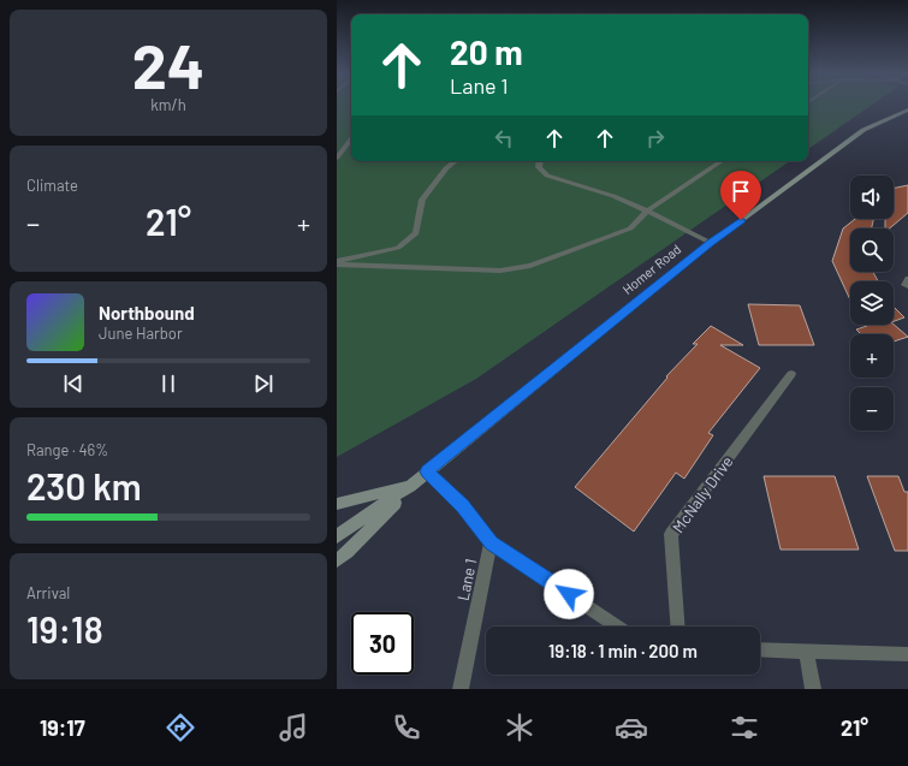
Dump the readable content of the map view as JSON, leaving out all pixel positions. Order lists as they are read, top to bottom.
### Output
{
  "streets": {
    "street": ["Homer Road", "McNally Drive", "Lane 1"]
  },
  "page": {
    "tile": [
      ["24", "km/h"],
      "Climate",
      ["Range · 46%", "230 km"],
      ["Arrival", "19:18"]
    ],
    "turn": ["20 m", "Lane 1"],
    "map_buttons": ["+", "−"],
    "heat": ["−", "21°", "+"],
    "song": ["Northbound", "June Harbor"],
    "limit": "30",
    "trip": "19:18 · 1 min · 200 m",
    "tabs": ["19:17", "21°"]
  }
}
